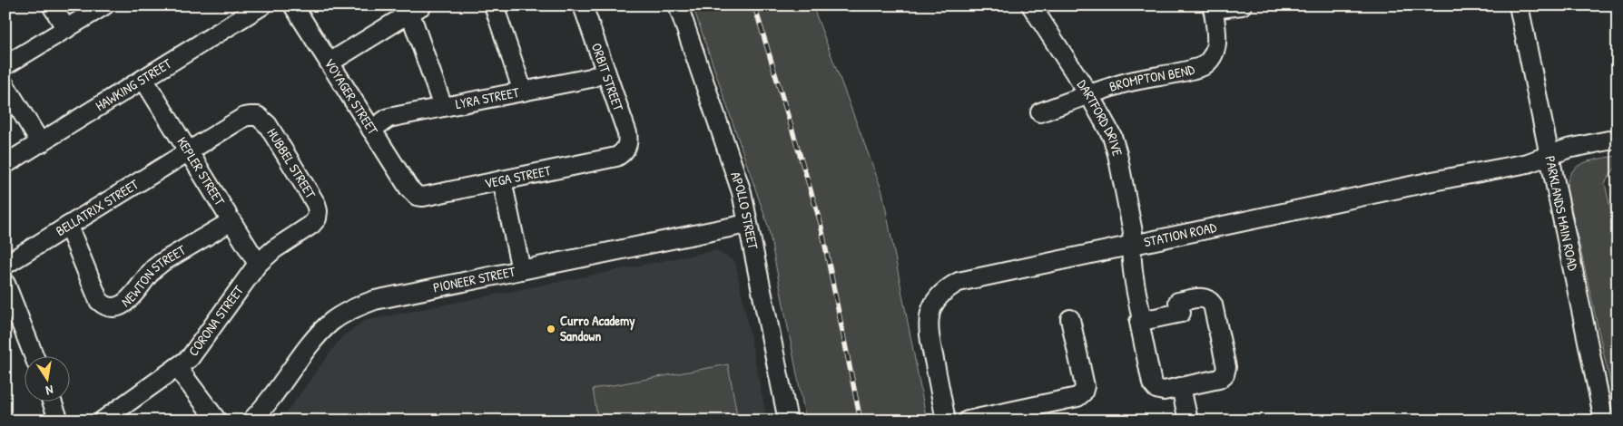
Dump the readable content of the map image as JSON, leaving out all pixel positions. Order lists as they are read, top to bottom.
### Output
{
  "streets": {
    "street": [
      "ORBIT STREET",
      "BROMPTON BEND",
      "HAWKING STREET",
      "VOYAGER STREET",
      "LYRA STREET",
      "DARTFORD DRIVE",
      "HUBBEL STREET",
      "KEPLER STREET",
      "VEGA STREET",
      "BELLATRIX STREET",
      "APOLLO STREET",
      "PARKLANDS MAIN ROAD",
      "STATION ROAD",
      "NEWTON STREET",
      "PIONEER STREET",
      "CORONA STREET"
    ]
  },
  "crossings": [
    ["ORBIT STREET", "LYRA STREET"],
    ["ORBIT STREET", "VEGA STREET"],
    ["BROMPTON BEND", "DARTFORD DRIVE"],
    ["HAWKING STREET", "KEPLER STREET"],
    ["VOYAGER STREET", "LYRA STREET"],
    ["VOYAGER STREET", "VEGA STREET"],
    ["DARTFORD DRIVE", "STATION ROAD"],
    ["HUBBEL STREET", "KEPLER STREET"],
    ["HUBBEL STREET", "BELLATRIX STREET"],
    ["HUBBEL STREET", "CORONA STREET"],
    ["KEPLER STREET", "BELLATRIX STREET"],
    ["KEPLER STREET", "NEWTON STREET"],
    ["KEPLER STREET", "CORONA STREET"],
    ["BELLATRIX STREET", "NEWTON STREET"],
    ["APOLLO STREET", "PIONEER STREET"],
    ["PARKLANDS MAIN ROAD", "STATION ROAD"]
  ],
  "places": ["Curro Academy Sandown"],
  "north": "bottom"
}
